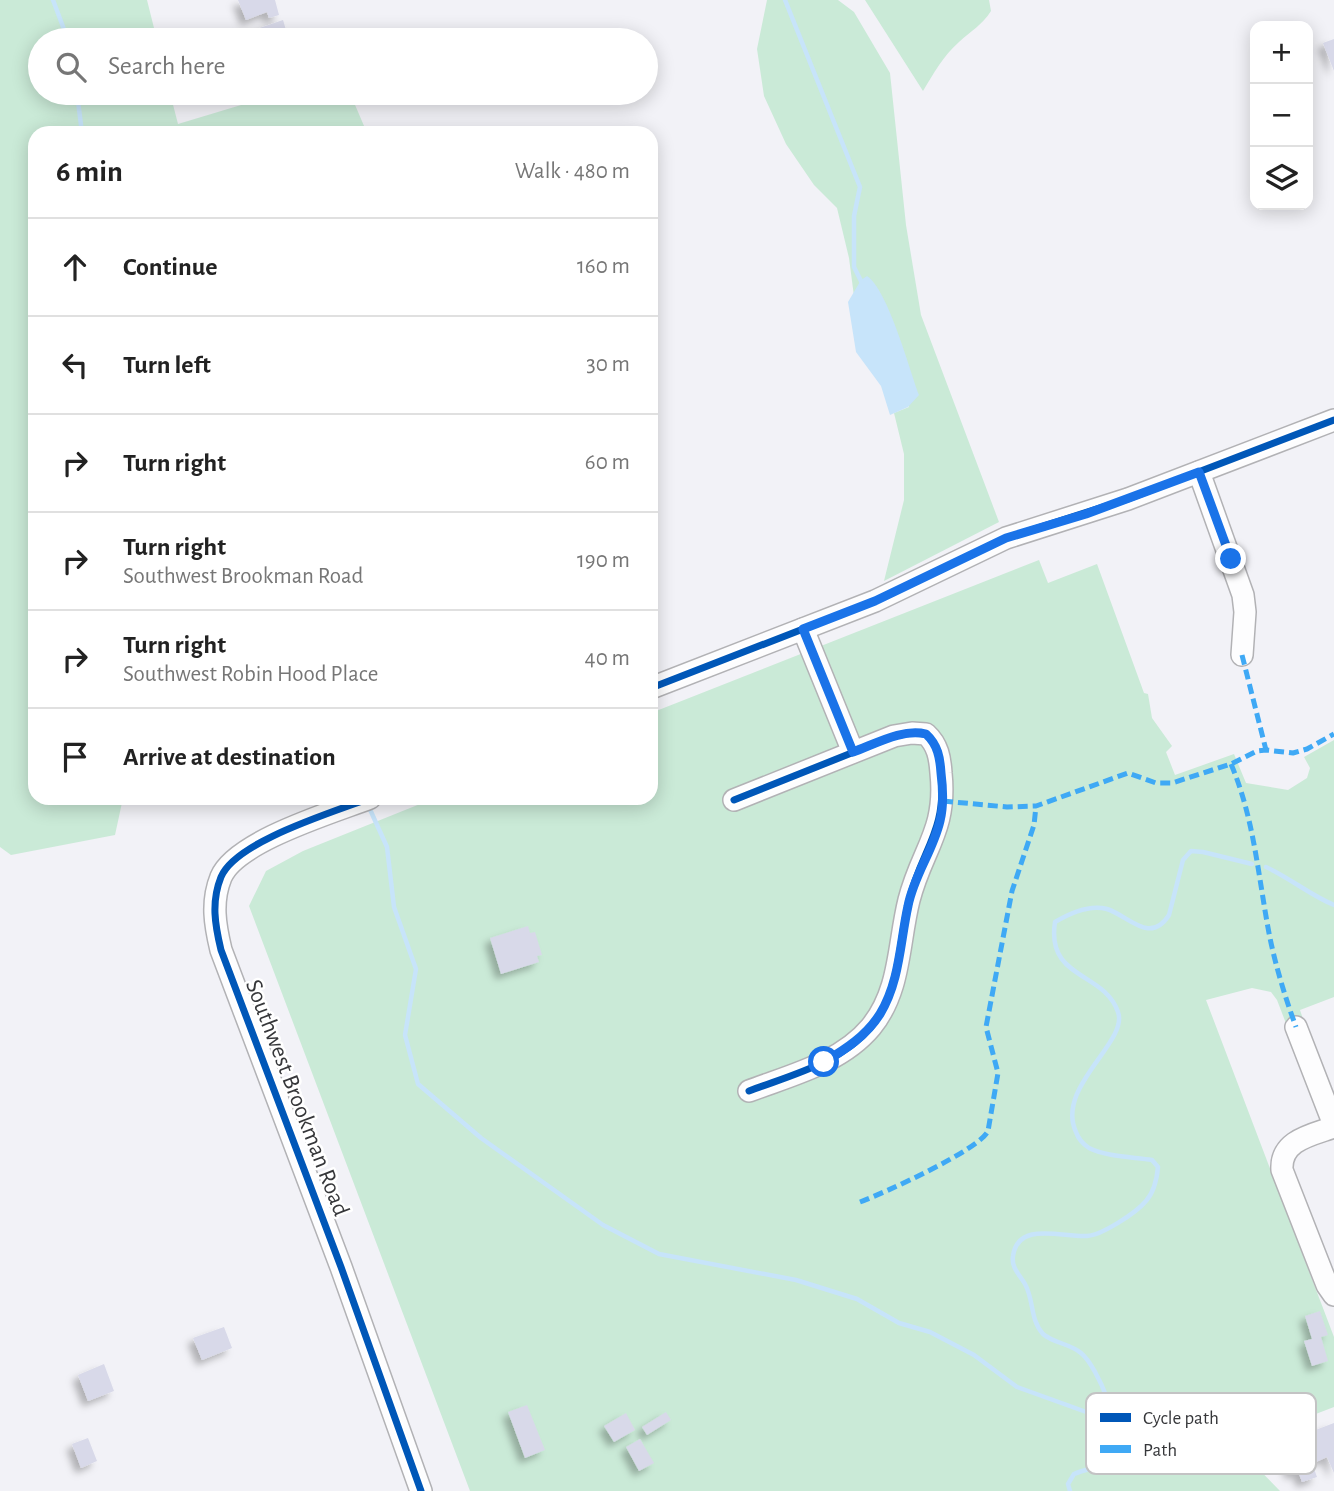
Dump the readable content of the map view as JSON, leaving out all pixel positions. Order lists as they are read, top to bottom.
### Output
{
  "streets": {
    "street": ["Southwest Brookman Road"]
  },
  "legend": ["Cycle path", "Path"],
  "page": {
    "map_buttons": ["+", "−"],
    "search": "Search here",
    "heading": ["6 min", "Walk · 480 m"],
    "list": [
      ["Continue", "160 m"],
      ["Turn left", "30 m"],
      ["Turn right", "60 m"],
      ["Turn right", "Southwest Brookman Road", "190 m"],
      ["Turn right", "Southwest Robin Hood Place", "40 m"],
      "Arrive at destination"
    ]
  }
}
